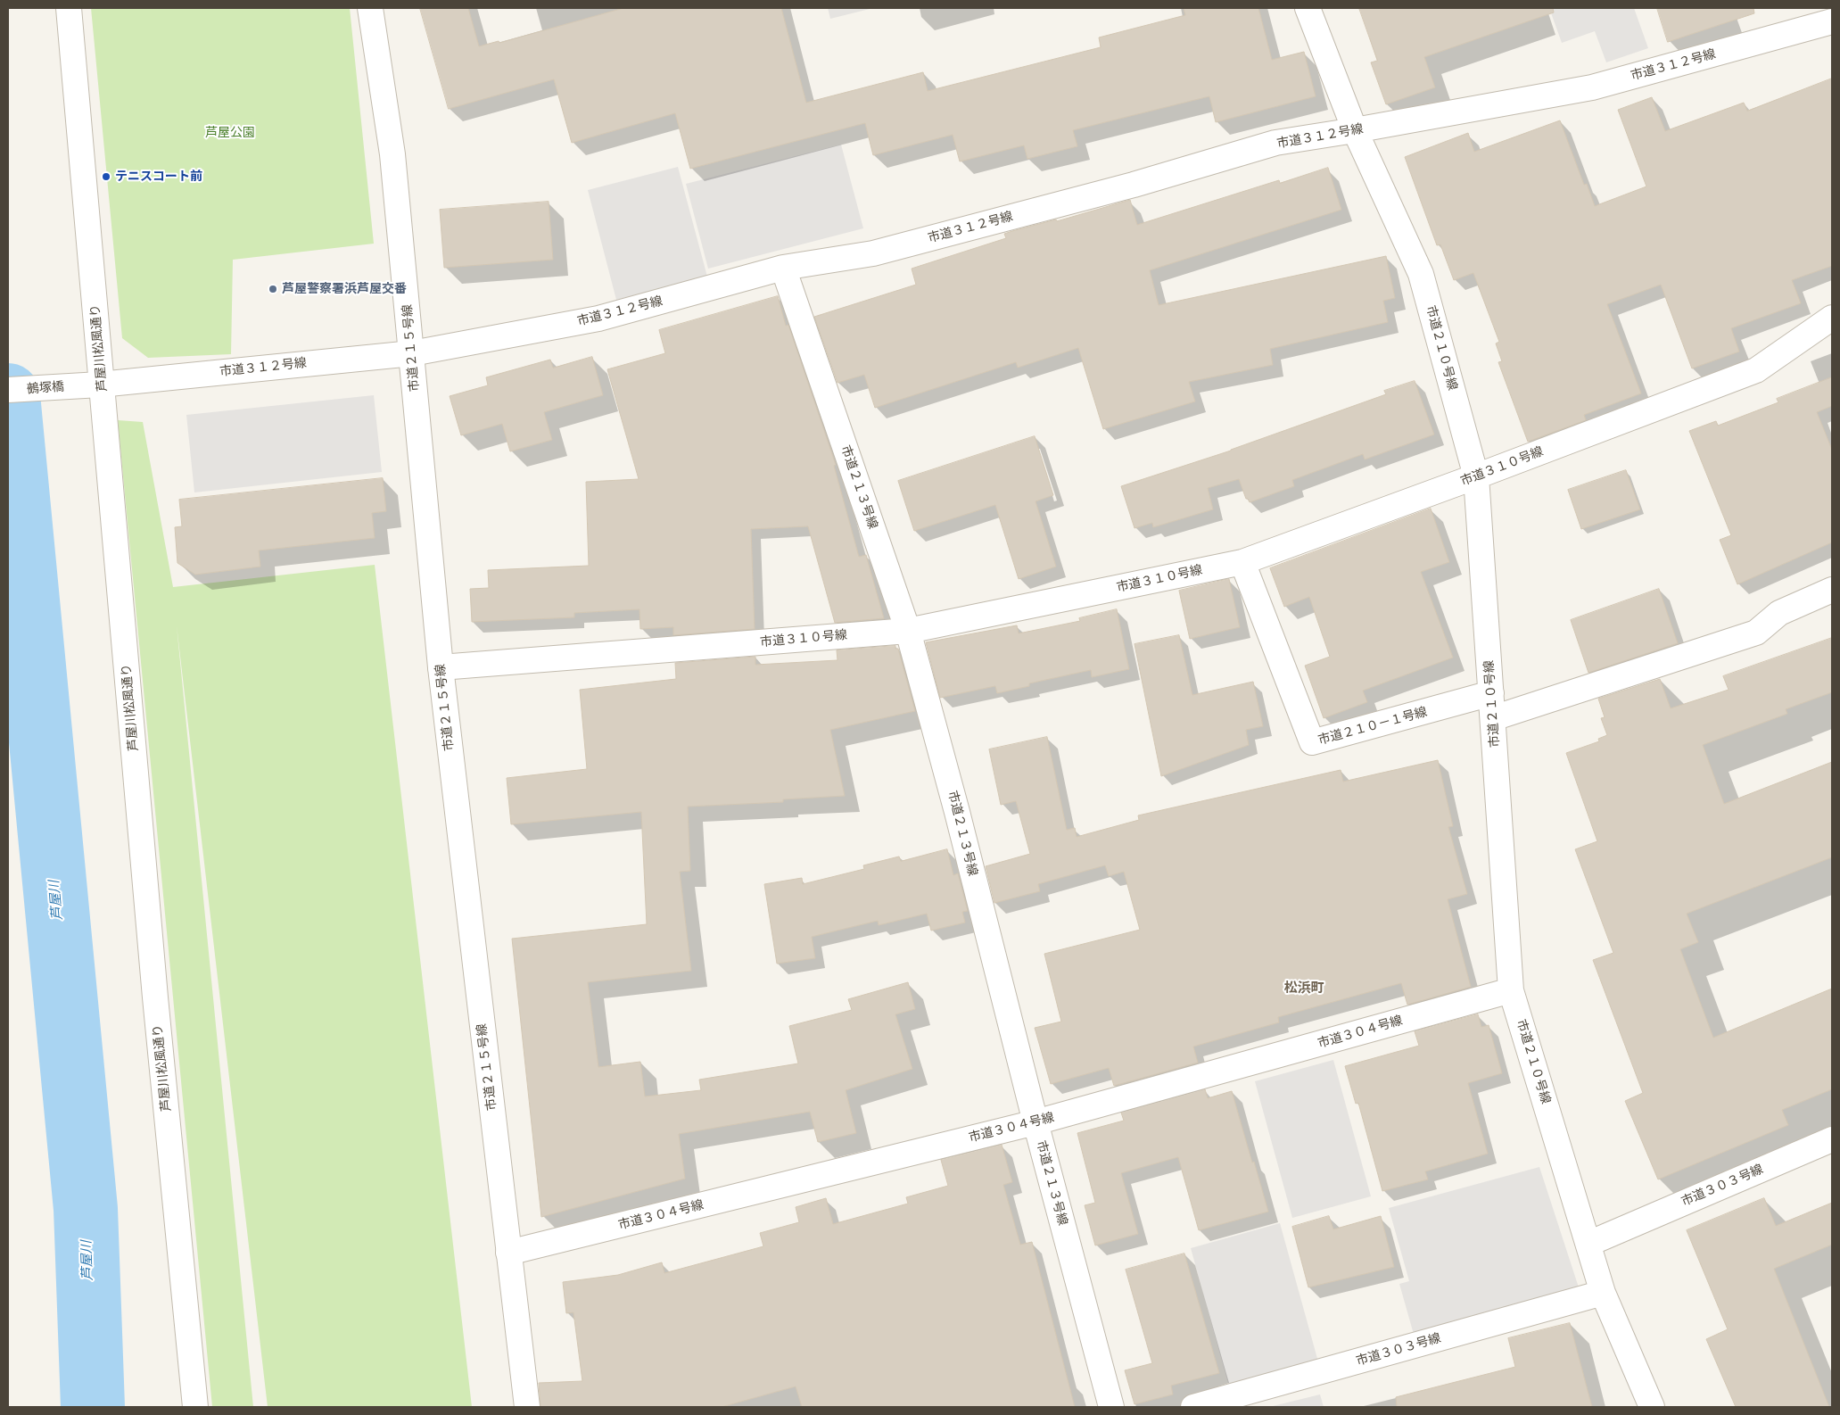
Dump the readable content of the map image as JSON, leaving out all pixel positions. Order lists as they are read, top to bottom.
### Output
{
  "streets": {
    "street": [
      "市道３１２号線",
      "芦屋川松風通り",
      "市道２１５号線",
      "市道２１０号線",
      "鵺塚橋",
      "市道３１０号線",
      "市道２１３号線",
      "市道２１０－１号線",
      "市道３０４号線",
      "市道３０３号線"
    ]
  },
  "crossings": [
    ["市道３１２号線", "芦屋川松風通り"],
    ["市道３１２号線", "市道２１５号線"],
    ["市道３１２号線", "市道２１０号線"],
    ["市道３１２号線", "鵺塚橋"],
    ["市道３１２号線", "市道２１３号線"],
    ["芦屋川松風通り", "鵺塚橋"],
    ["市道２１５号線", "市道３１０号線"],
    ["市道２１５号線", "市道３０４号線"],
    ["市道２１０号線", "市道３１０号線"],
    ["市道２１０号線", "市道２１０－１号線"],
    ["市道２１０号線", "市道３０４号線"],
    ["市道２１０号線", "市道３０３号線"],
    ["市道３１０号線", "市道２１３号線"],
    ["市道３１０号線", "市道２１０－１号線"],
    ["市道２１３号線", "市道３０４号線"]
  ],
  "districts": ["松浜町"],
  "water": ["芦屋川"],
  "parks": ["芦屋公園"],
  "places": ["テニスコート前", "芦屋警察署浜芦屋交番"]
}
